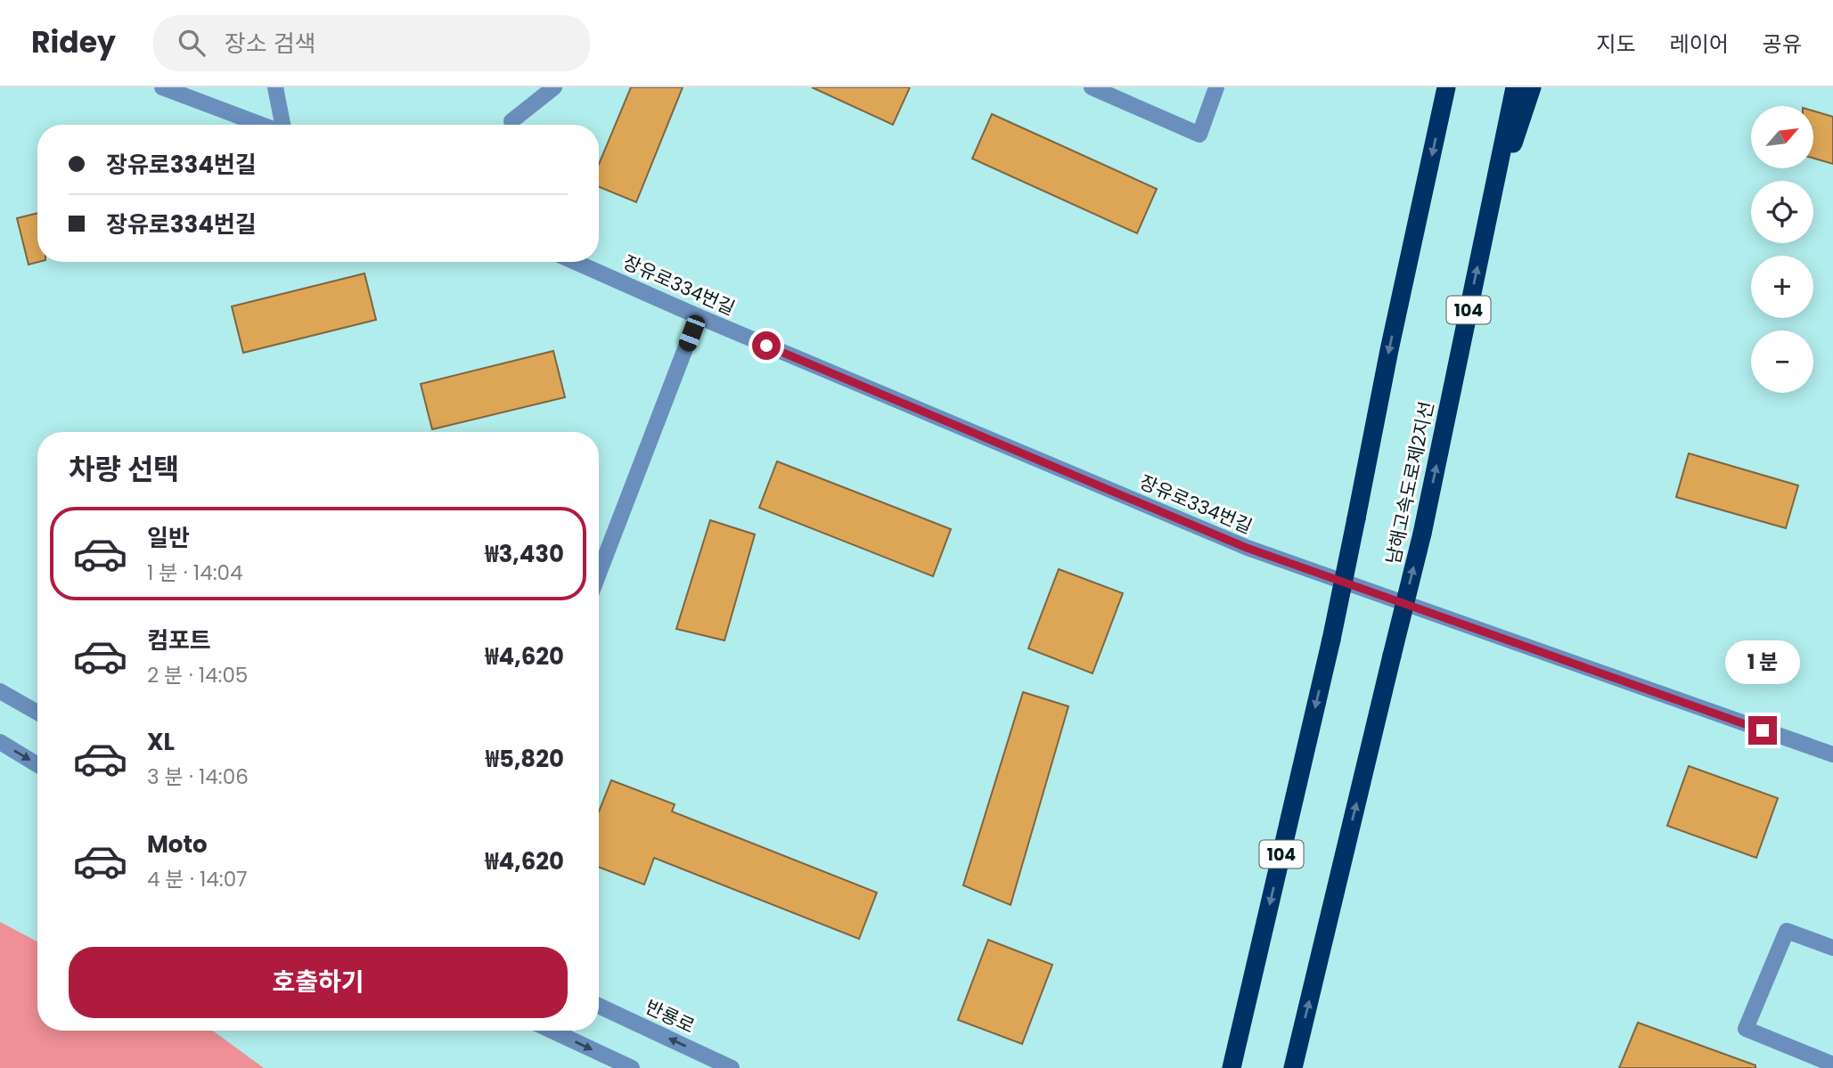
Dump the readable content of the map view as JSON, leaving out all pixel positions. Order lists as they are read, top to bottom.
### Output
{
  "streets": {
    "highway": ["104", "남해고속도로제2지선"],
    "street": ["장유로334번길", "반룡로"]
  },
  "north": "top right",
  "page": {
    "header": "Ridey",
    "search": "장소 검색",
    "nav": ["지도", "레이어", "공유"],
    "map_buttons": ["+", "−"],
    "banner": ["장유로334번길", "장유로334번길"],
    "heading": "차량 선택",
    "list": [
      {
        "name": "일반",
        "note": "1 분 · 14:04",
        "value": "₩3,430"
      },
      {
        "name": "컴포트",
        "note": "2 분 · 14:05",
        "value": "₩4,620"
      },
      {
        "name": "XL",
        "note": "3 분 · 14:06",
        "value": "₩5,820"
      },
      {
        "name": "Moto",
        "note": "4 분 · 14:07",
        "value": "₩4,620"
      }
    ],
    "bubble": "1 분",
    "buttons": "호출하기"
  }
}
